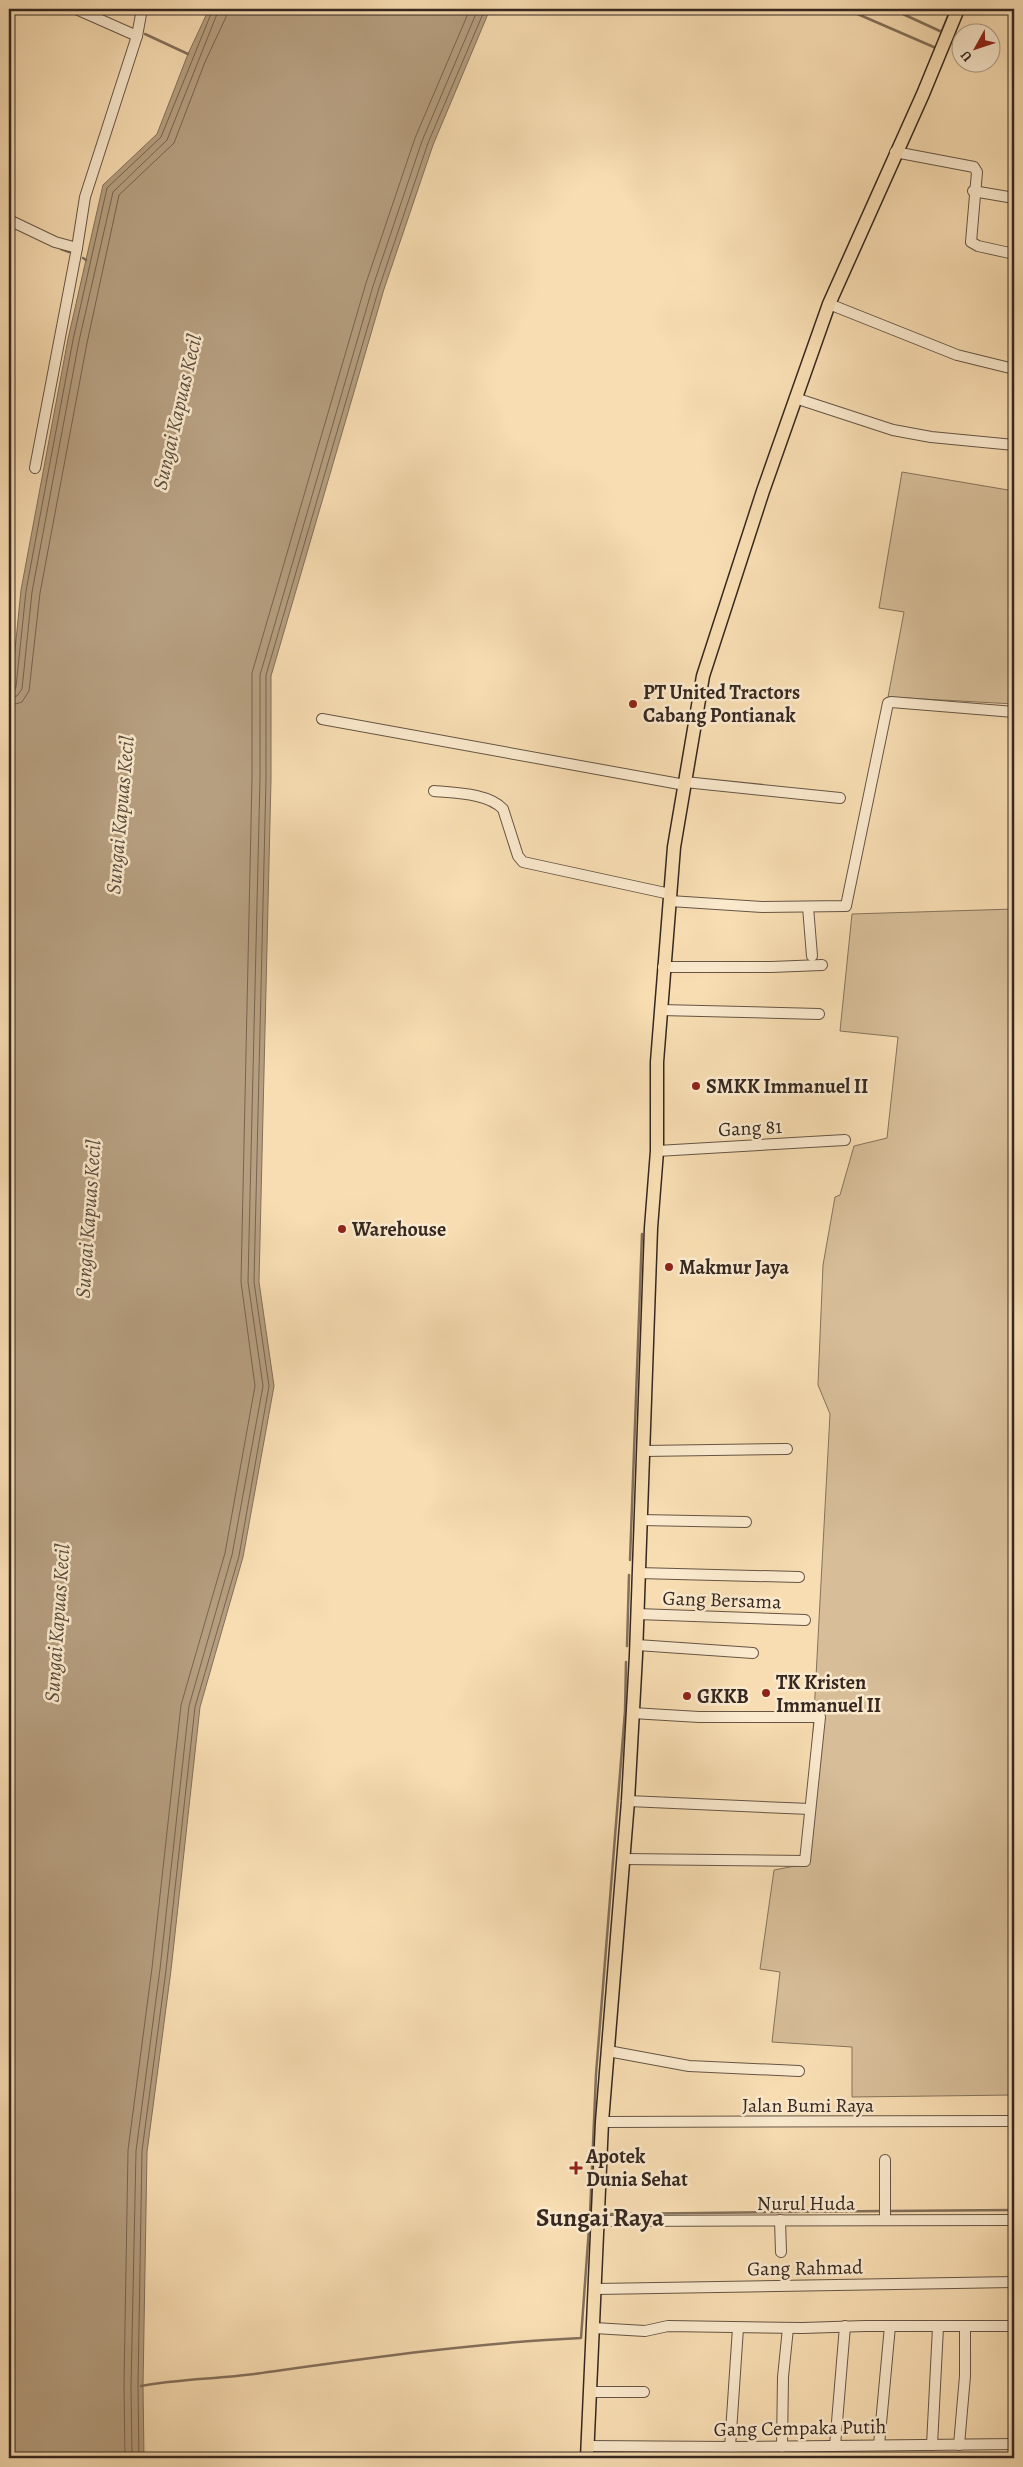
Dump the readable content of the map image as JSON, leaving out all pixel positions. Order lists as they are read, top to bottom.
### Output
{
  "streets": {
    "street": [
      "Gang 81",
      "Gang Bersama",
      "Jalan Bumi Raya",
      "Nurul Huda",
      "Gang Rahmad",
      "Gang Cempaka Putih"
    ]
  },
  "districts": ["Sungai Raya"],
  "water": ["Sungai Kapuas Kecil"],
  "places": {
    "other": [
      "PT United Tractors Cabang Pontianak",
      "SMKK Immanuel II",
      "Warehouse",
      "Makmur Jaya",
      "TK Kristen Immanuel II",
      "GKKB"
    ],
    "health": ["Apotek Dunia Sehat"]
  },
  "north": "bottom left"
}
